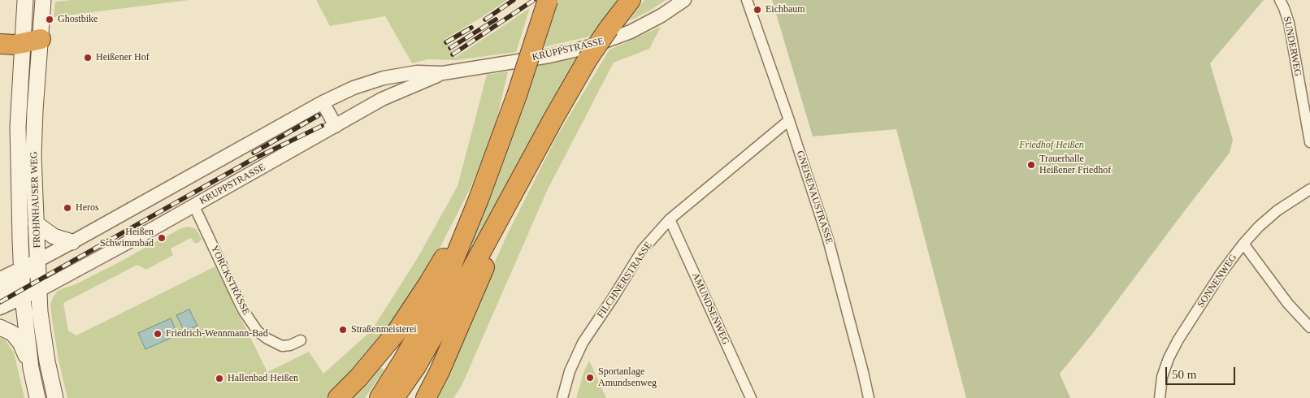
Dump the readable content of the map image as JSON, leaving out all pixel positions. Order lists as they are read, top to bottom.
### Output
{
  "streets": {
    "main road": ["FROHNHAUSER WEG"],
    "street": [
      "SUNDERWEG",
      "KRUPPSTRASSE",
      "GNEISENAUSTRASSE",
      "YORCKSTRASSE",
      "FILCHNERSTRASSE",
      "SONNENWEG",
      "AMUNDSENWEG"
    ]
  },
  "crossings": [
    ["KRUPPSTRASSE", "FROHNHAUSER WEG"],
    ["KRUPPSTRASSE", "YORCKSTRASSE"],
    ["GNEISENAUSTRASSE", "FILCHNERSTRASSE"],
    ["FILCHNERSTRASSE", "AMUNDSENWEG"]
  ],
  "parks": ["Friedhof Heißen"],
  "places": [
    "Eichbaum",
    "Ghostbike",
    "Heißener Hof",
    "Trauerhalle Heißener Friedhof",
    "Heros",
    "Heißen Schwimmbad",
    "Straßenmeisterei",
    "Friedrich-Wennmann-Bad",
    "Sportanlage Amundsenweg",
    "Hallenbad Heißen"
  ],
  "scale_bar": "50 m"
}
